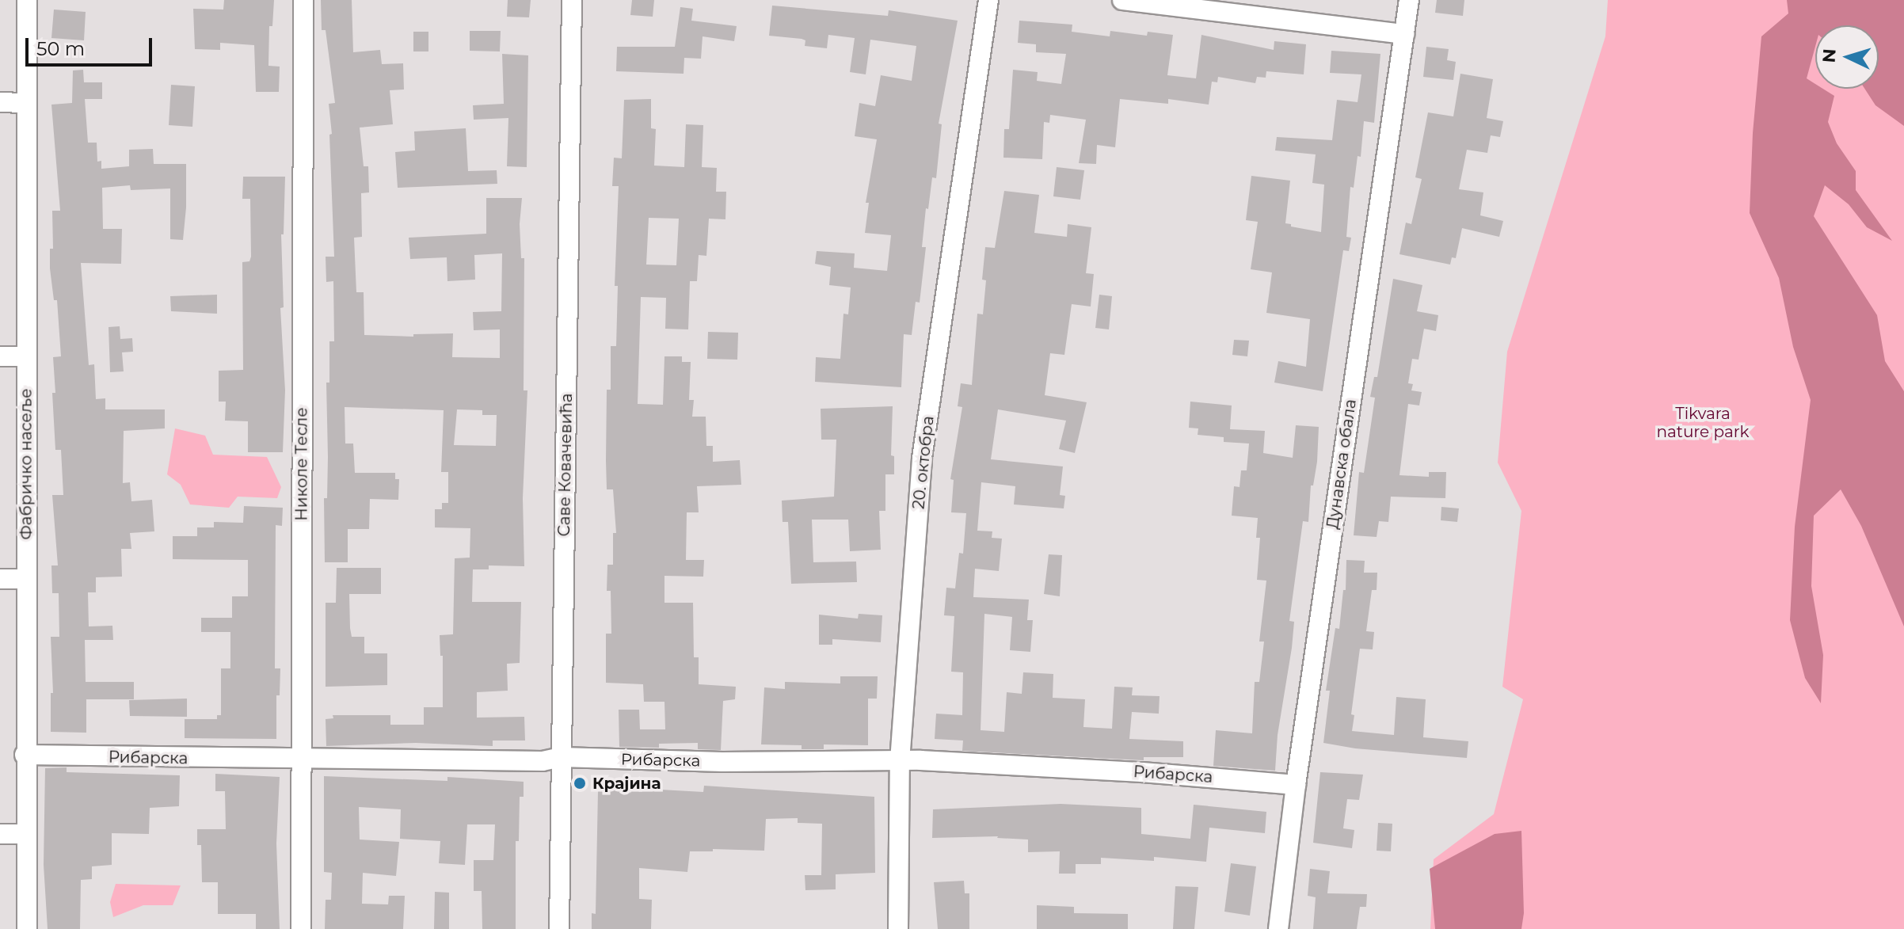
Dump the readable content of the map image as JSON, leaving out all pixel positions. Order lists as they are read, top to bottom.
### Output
{
  "streets": {
    "street": [
      "20. октобра",
      "Фабричко насеље",
      "Николе Тесле",
      "Дунавска обала",
      "Саве Ковачевића",
      "Рибарска"
    ]
  },
  "crossings": [
    ["20. октобра", "Рибарска"],
    ["Фабричко насеље", "Рибарска"],
    ["Николе Тесле", "Рибарска"],
    ["Дунавска обала", "Рибарска"],
    ["Саве Ковачевића", "Рибарска"]
  ],
  "parks": ["Tikvara nature park"],
  "places": ["Крајина"],
  "scale_bar": "50 m",
  "north": "left"
}
